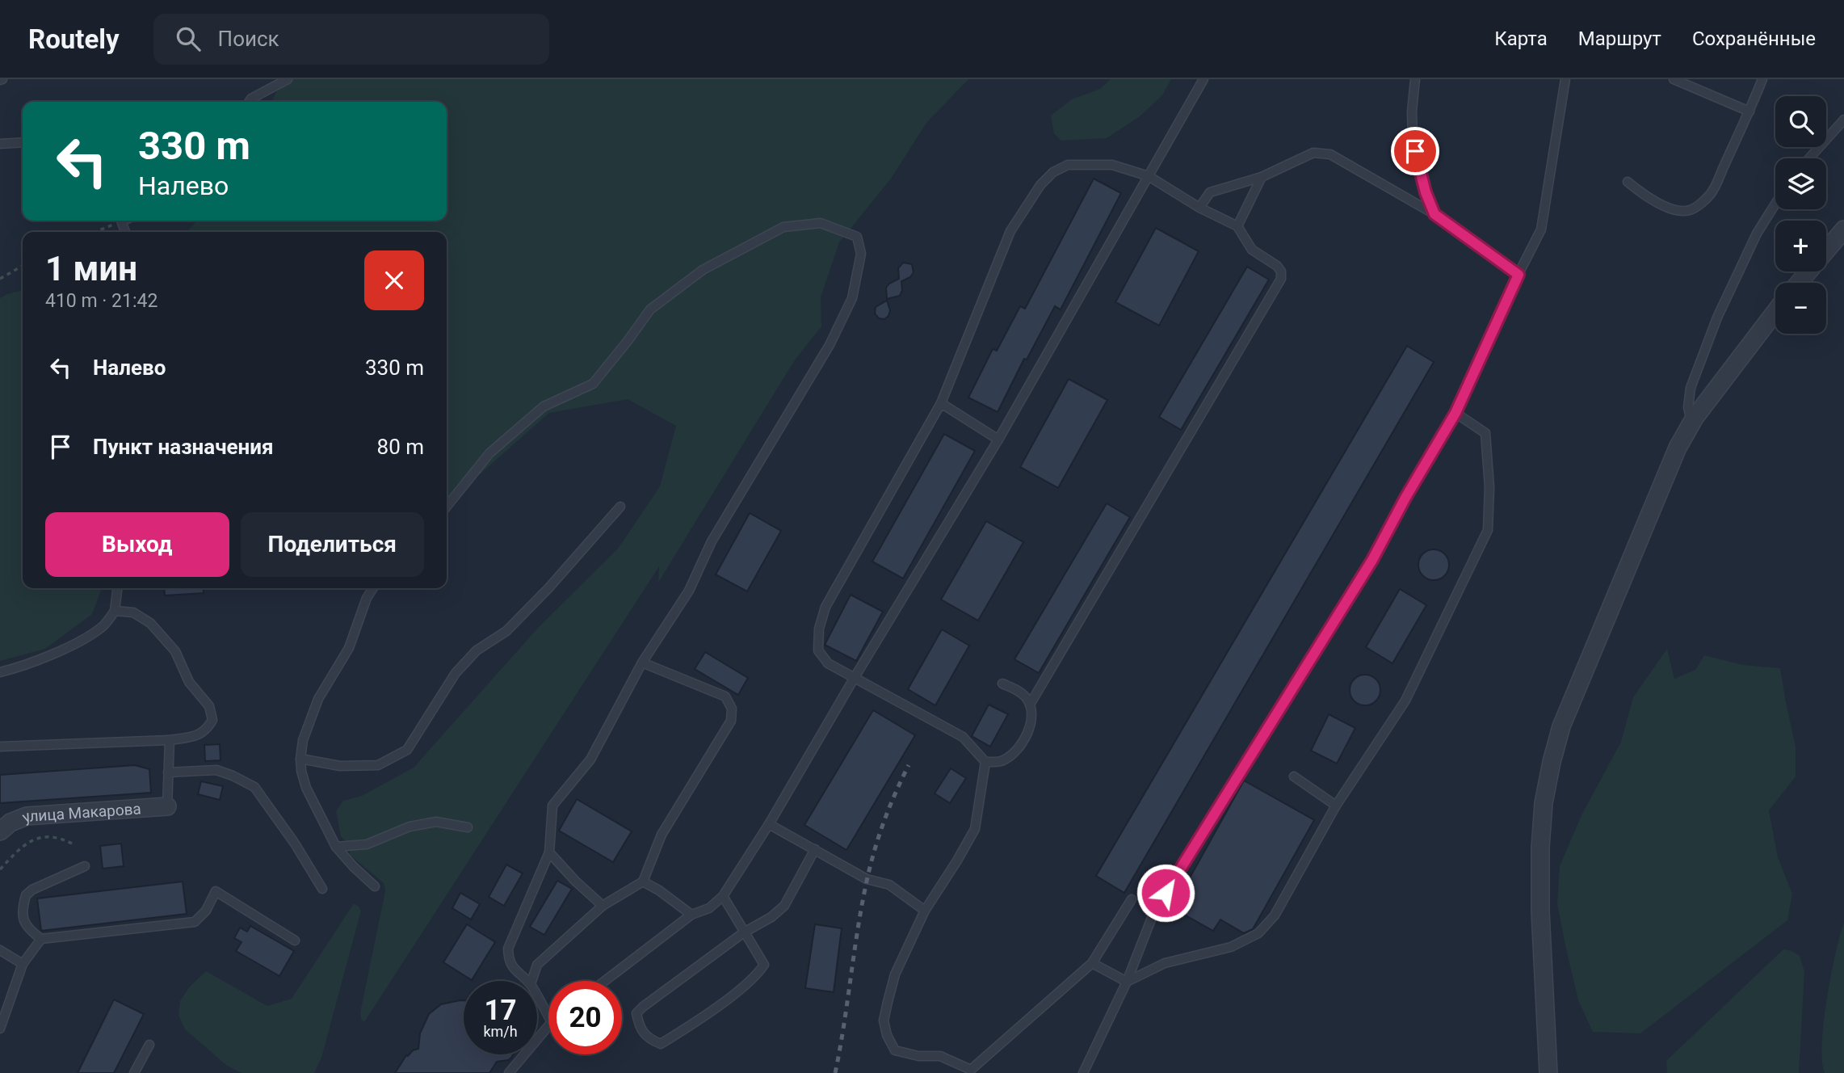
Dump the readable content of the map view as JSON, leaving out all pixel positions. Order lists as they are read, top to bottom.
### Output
{
  "streets": {
    "street": ["улица Макарова"]
  },
  "page": {
    "header": "Routely",
    "search": "Поиск",
    "nav": ["Карта", "Маршрут", "Сохранённые"],
    "map_buttons": ["+", "−"],
    "turn": ["330 m", "Налево"],
    "heading": ["1 мин", "410 m · 21:42"],
    "list": [
      {
        "name": "Налево",
        "value": "330 m"
      },
      {
        "name": "Пункт назначения",
        "value": "80 m"
      }
    ],
    "buttons": ["Выход", "Поделиться"],
    "speed": "17 km/h",
    "limit": "20"
  }
}
